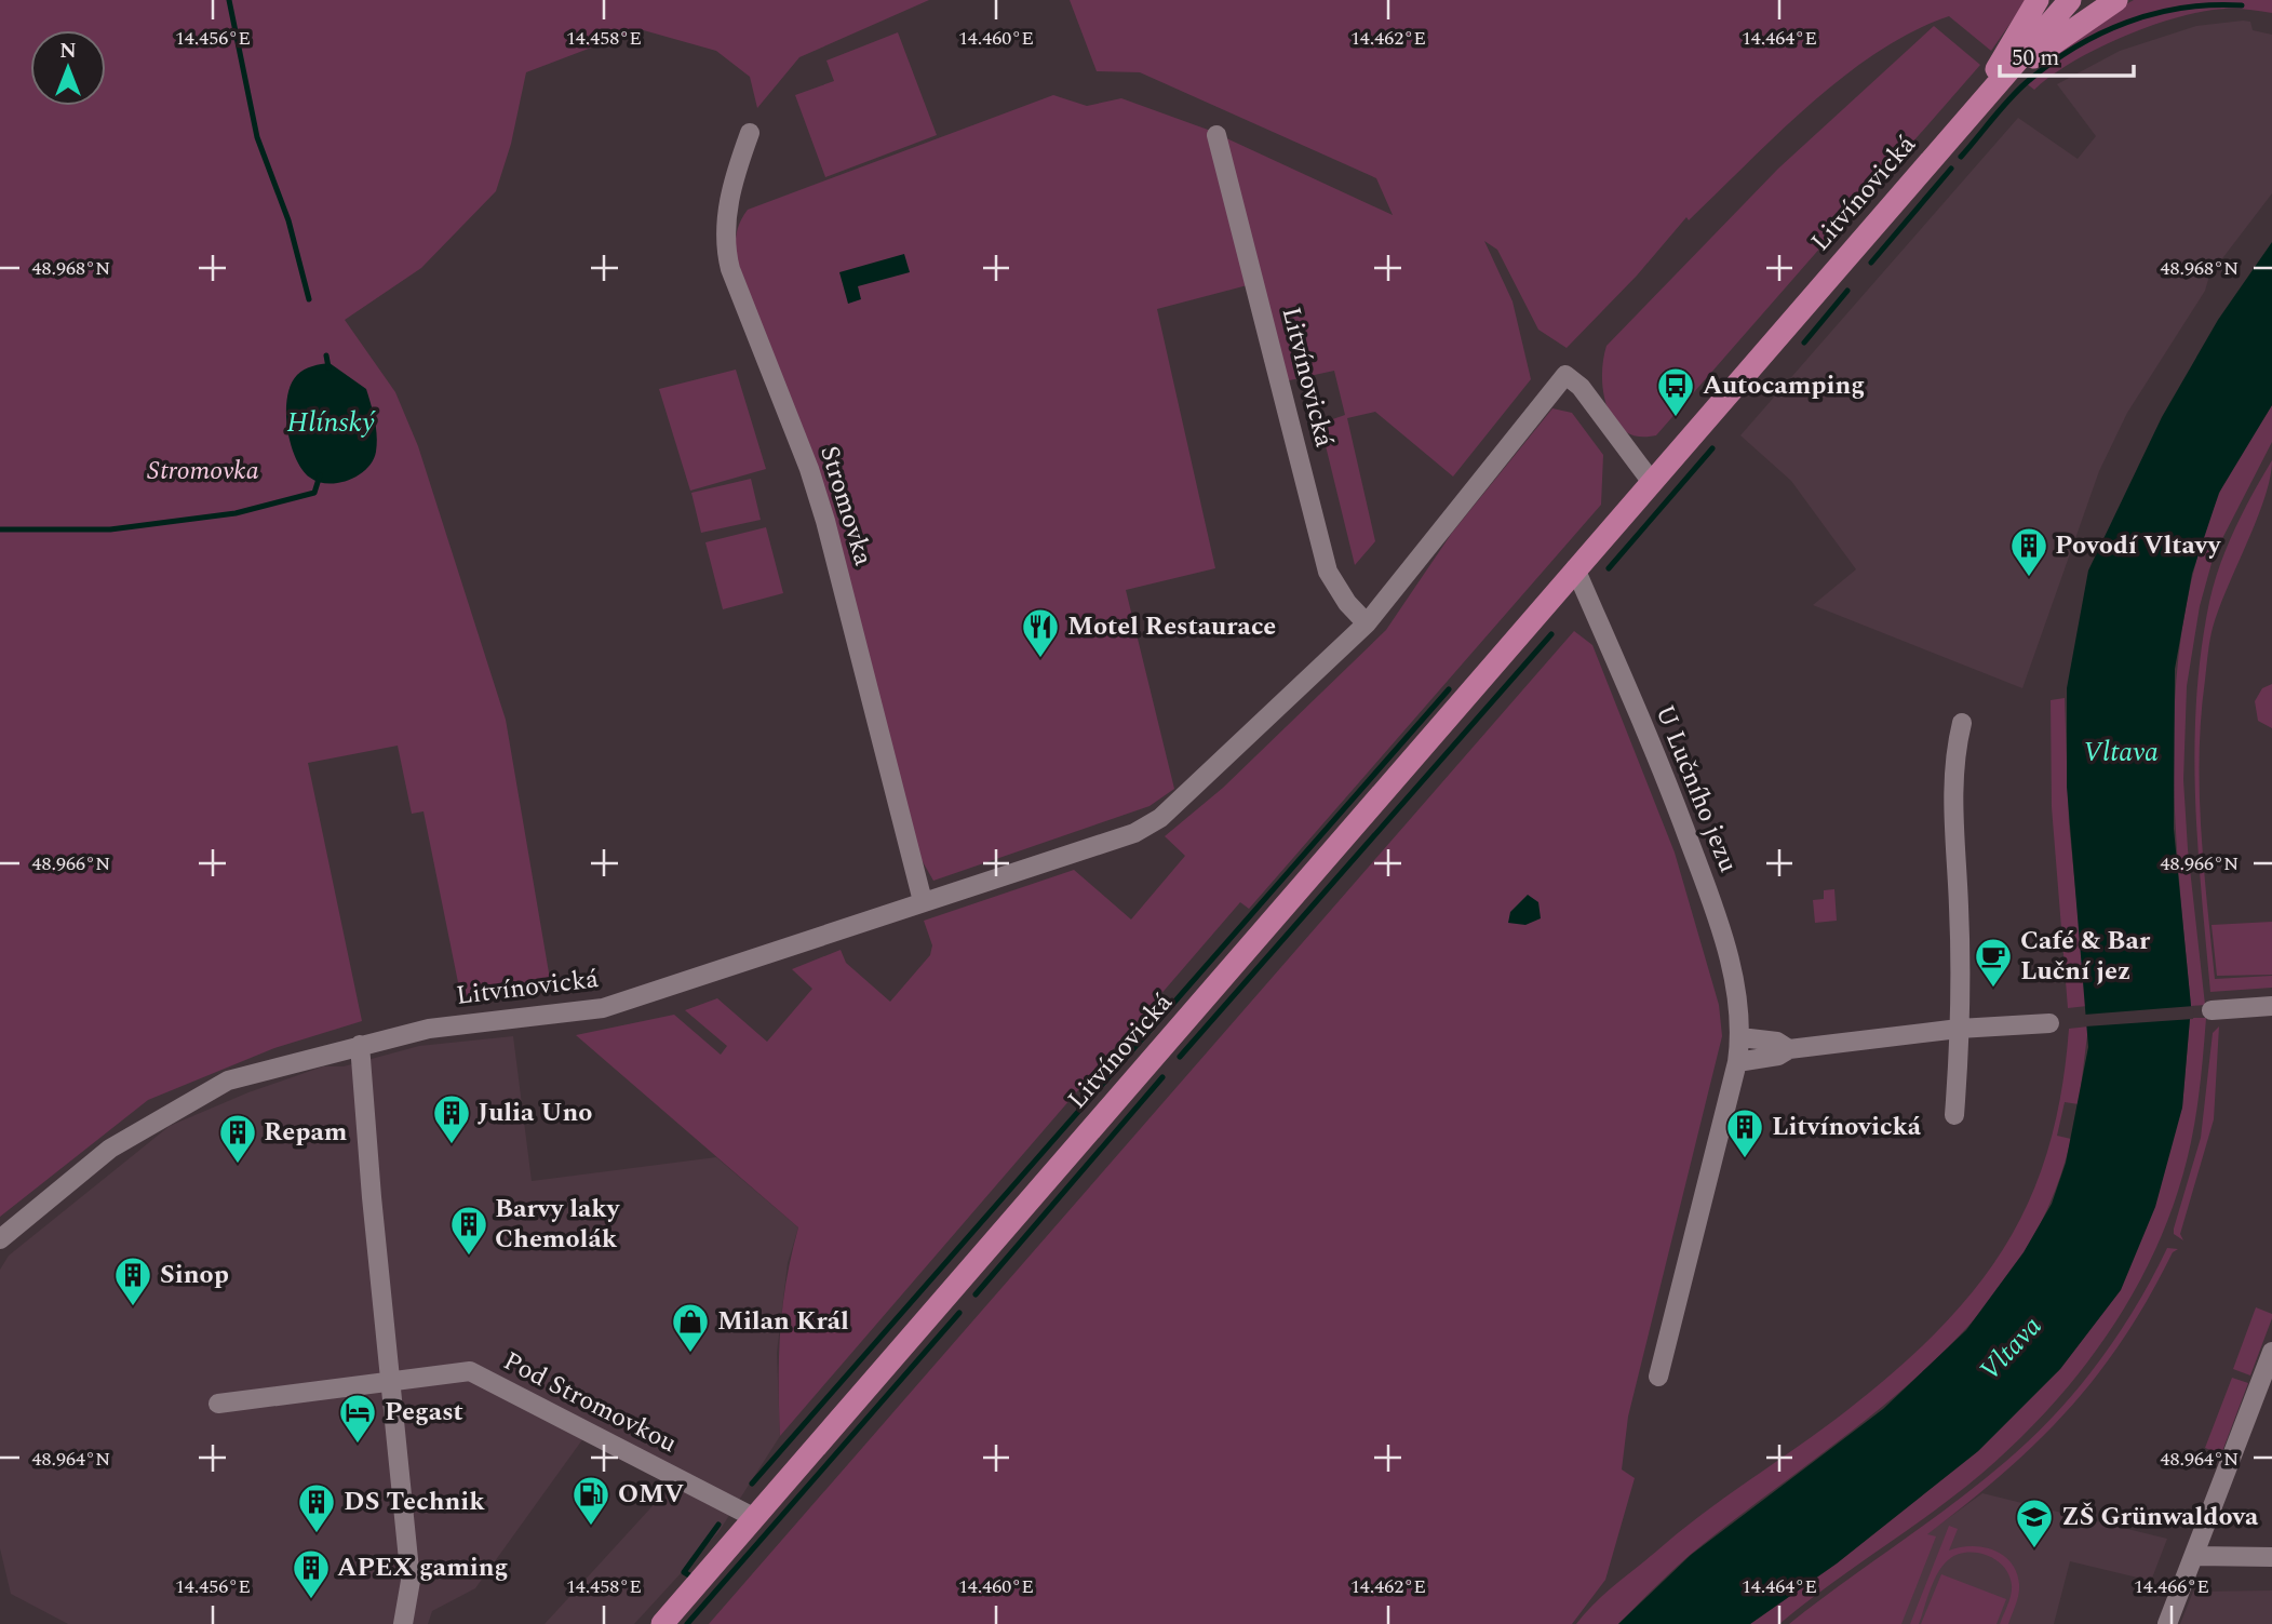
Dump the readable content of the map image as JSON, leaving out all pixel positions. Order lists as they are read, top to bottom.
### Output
{
  "streets": {
    "main road": ["Litvínovická"],
    "street": ["Stromovka", "U Lučního jezu", "Pod Stromovkou"]
  },
  "crossings": [
    ["Litvínovická", "Stromovka"],
    ["Litvínovická", "U Lučního jezu"],
    ["Litvínovická", "Pod Stromovkou"]
  ],
  "water": ["Hlínský", "Vltava"],
  "parks": ["Stromovka"],
  "places": {
    "bus stop": ["Autocamping"],
    "building": [
      "Povodí Vltavy",
      "Julia Uno",
      "Litvínovická",
      "Repam",
      "Barvy laky Chemolák",
      "Sinop",
      "DS Technik",
      "APEX gaming"
    ],
    "restaurant": ["Motel Restaurace"],
    "cafe": ["Café & Bar Luční jez"],
    "shop": ["Milan Král"],
    "hotel": ["Pegast"],
    "fuel station": ["OMV"],
    "school or university": ["ZŠ Grünwaldova"]
  },
  "scale_bar": "50 m",
  "north": "top",
  "coordinates": [
    "14.456°E",
    "14.458°E",
    "14.460°E",
    "14.462°E",
    "14.464°E",
    "48.968°N",
    "48.966°N",
    "48.964°N",
    "14.466°E"
  ]
}
